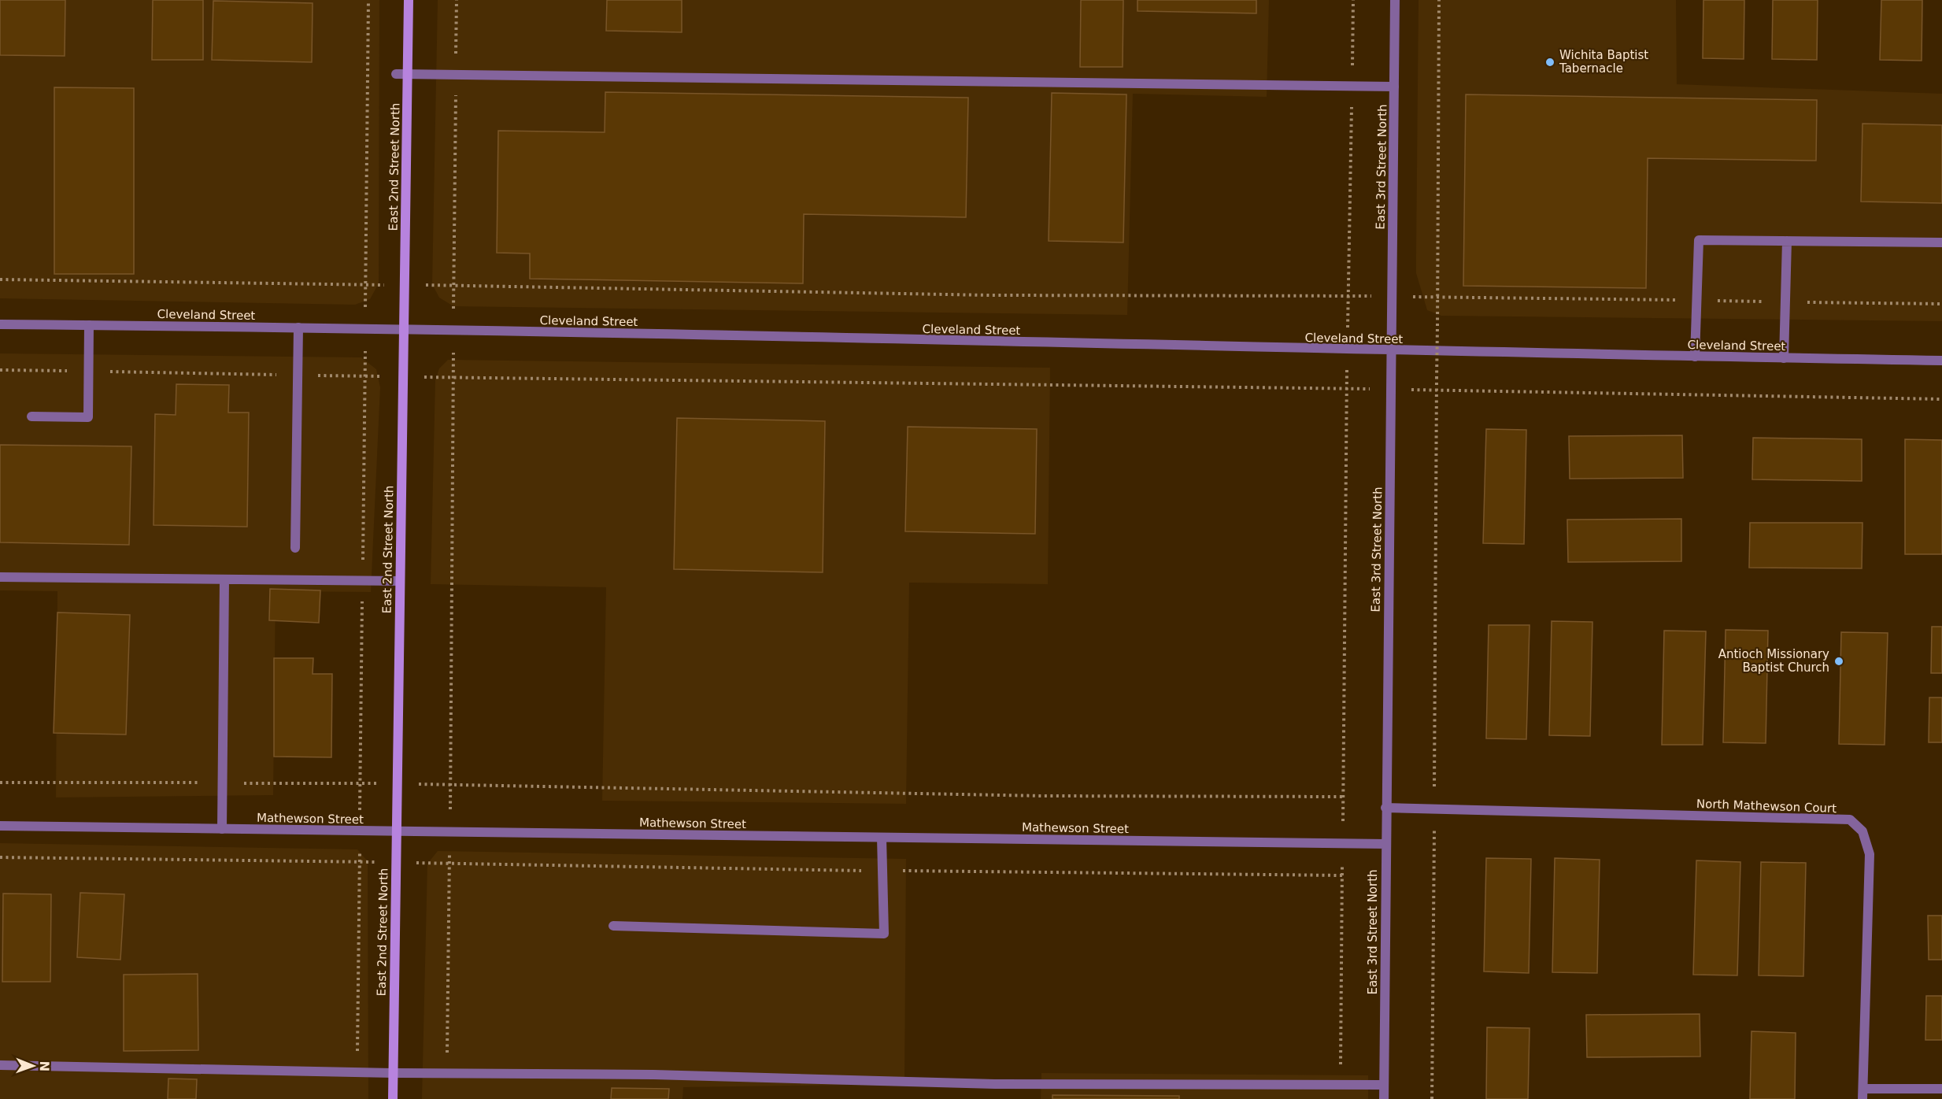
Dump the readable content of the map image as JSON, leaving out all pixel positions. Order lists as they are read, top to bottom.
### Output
{
  "streets": {
    "street": [
      "East 2nd Street North",
      "East 3rd Street North",
      "Cleveland Street",
      "North Mathewson Court",
      "Mathewson Street"
    ]
  },
  "crossings": [
    ["East 2nd Street North", "Cleveland Street"],
    ["East 2nd Street North", "Mathewson Street"],
    ["East 3rd Street North", "Cleveland Street"],
    ["East 3rd Street North", "North Mathewson Court"],
    ["East 3rd Street North", "Mathewson Street"]
  ],
  "places": ["Wichita Baptist Tabernacle", "Antioch Missionary Baptist Church"],
  "north": "right"
}
